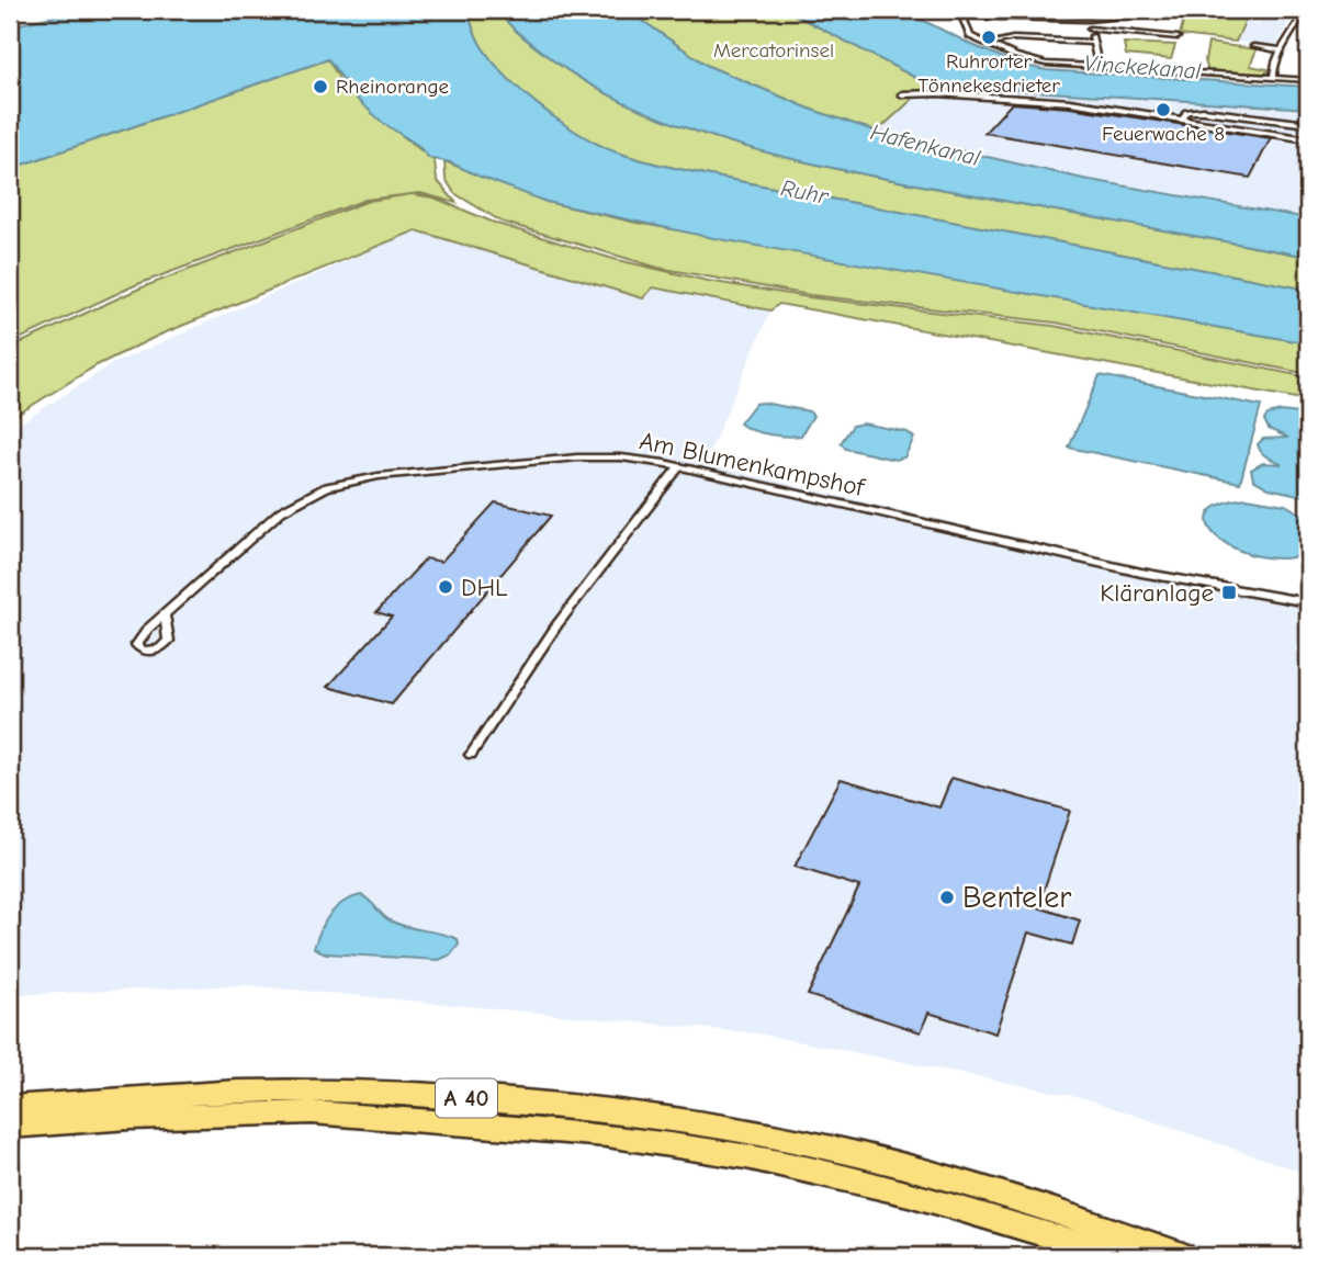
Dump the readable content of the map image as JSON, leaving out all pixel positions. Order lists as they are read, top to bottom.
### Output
{
  "streets": {
    "highway": ["A 40"],
    "street": ["Am Blumenkampshof"]
  },
  "water": ["Vinckekanal", "Hafenkanal", "Ruhr"],
  "parks": ["Mercatorinsel"],
  "places": {
    "other": [
      "Ruhrorter Tönnekesdrieter",
      "Rheinorange",
      "Feuerwache 8",
      "DHL",
      "Benteler"
    ],
    "transit": ["Kläranlage"]
  }
}
